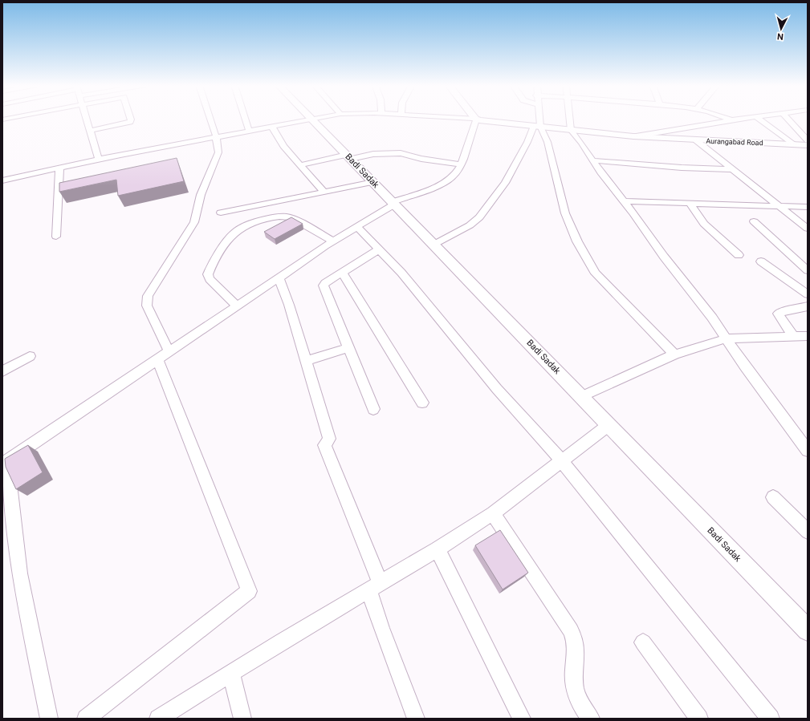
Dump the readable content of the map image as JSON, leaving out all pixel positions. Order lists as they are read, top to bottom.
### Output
{
  "streets": {
    "main road": ["Aurangabad Road", "Badi Sadak"]
  },
  "north": "bottom"
}
